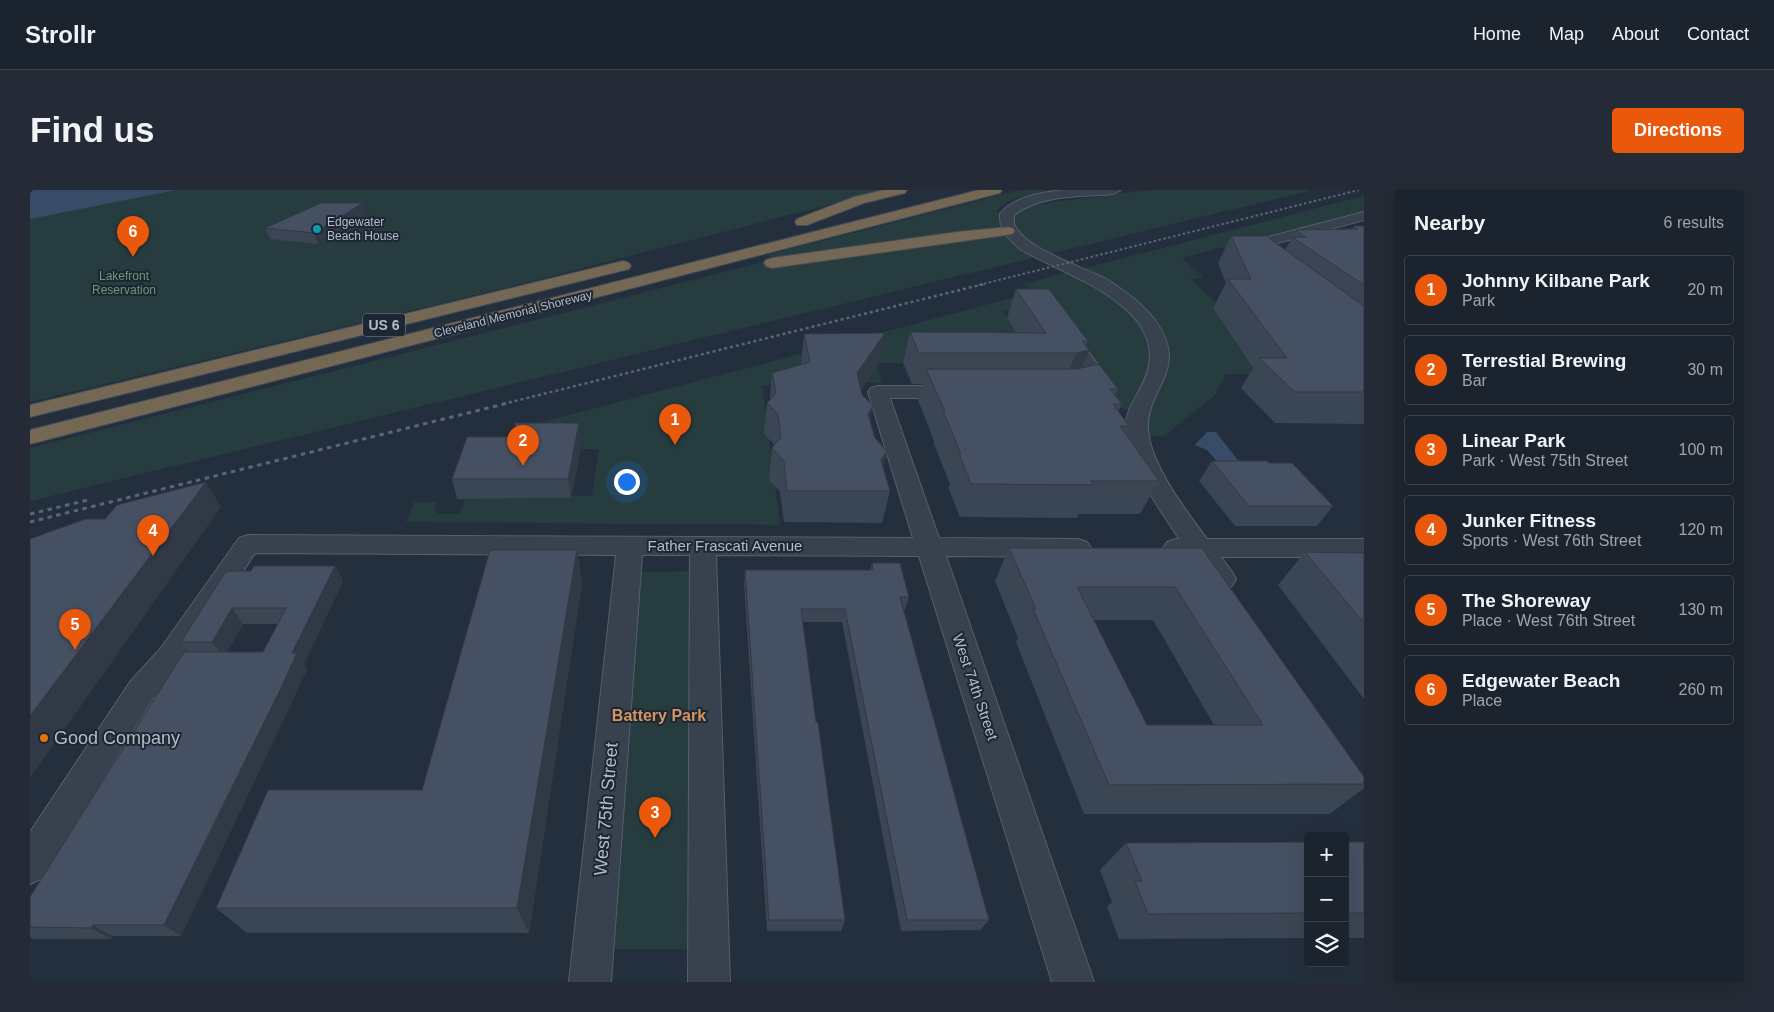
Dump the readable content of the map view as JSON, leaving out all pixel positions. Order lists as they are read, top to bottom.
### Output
{
  "streets": {
    "highway": ["Cleveland Memorial Shoreway", "US 6"],
    "street": ["Father Frascati Avenue", "West 74th Street", "West 75th Street"]
  },
  "crossings": [
    ["Father Frascati Avenue", "West 74th Street"],
    ["Father Frascati Avenue", "West 75th Street"]
  ],
  "districts": ["Battery Park"],
  "parks": ["Lakefront Reservation"],
  "places": ["Edgewater Beach House", "Good Company"],
  "page": {
    "header": "Strollr",
    "nav": [
      "Home",
      "Map",
      "About",
      "Contact"
    ],
    "buttons": "Directions",
    "title": "Find us",
    "heading": ["Nearby", "6 results"],
    "pins": [
      "6",
      "1",
      "2",
      "4",
      "5",
      "3"
    ],
    "list": [
      {
        "mark": "1",
        "name": "Johnny Kilbane Park",
        "note": "Park",
        "value": "20 m"
      },
      {
        "mark": "2",
        "name": "Terrestial Brewing",
        "note": "Bar",
        "value": "30 m"
      },
      {
        "mark": "3",
        "name": "Linear Park",
        "note": "Park · West 75th Street",
        "value": "100 m"
      },
      {
        "mark": "4",
        "name": "Junker Fitness",
        "note": "Sports · West 76th Street",
        "value": "120 m"
      },
      {
        "mark": "5",
        "name": "The Shoreway",
        "note": "Place · West 76th Street",
        "value": "130 m"
      },
      {
        "mark": "6",
        "name": "Edgewater Beach",
        "note": "Place",
        "value": "260 m"
      }
    ],
    "map_buttons": ["+", "−"]
  }
}
